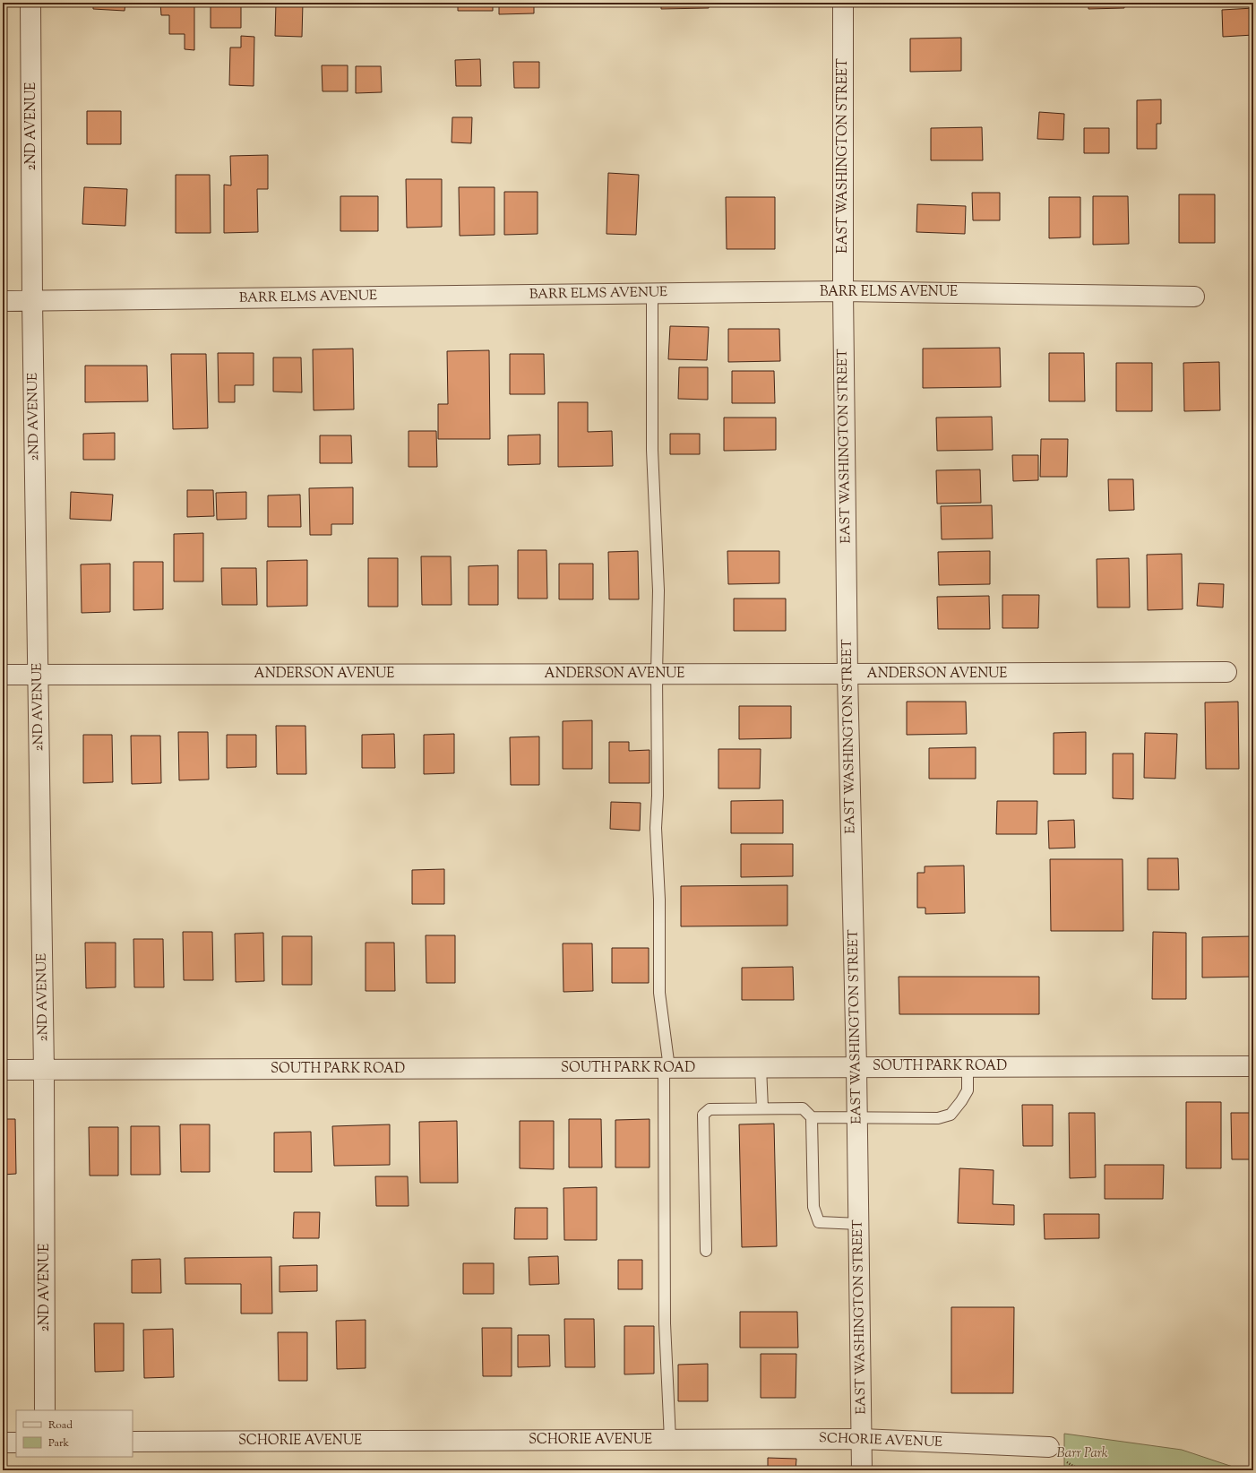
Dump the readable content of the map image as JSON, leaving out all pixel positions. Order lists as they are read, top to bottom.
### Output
{
  "streets": {
    "street": [
      "2ND AVENUE",
      "EAST WASHINGTON STREET",
      "BARR ELMS AVENUE",
      "ANDERSON AVENUE",
      "SOUTH PARK ROAD",
      "SCHORIE AVENUE"
    ]
  },
  "crossings": [
    ["2ND AVENUE", "BARR ELMS AVENUE"],
    ["2ND AVENUE", "ANDERSON AVENUE"],
    ["2ND AVENUE", "SOUTH PARK ROAD"],
    ["EAST WASHINGTON STREET", "BARR ELMS AVENUE"],
    ["EAST WASHINGTON STREET", "ANDERSON AVENUE"],
    ["EAST WASHINGTON STREET", "SOUTH PARK ROAD"],
    ["EAST WASHINGTON STREET", "SCHORIE AVENUE"]
  ],
  "parks": ["Barr Park"],
  "legend": ["Road", "Park"]
}
